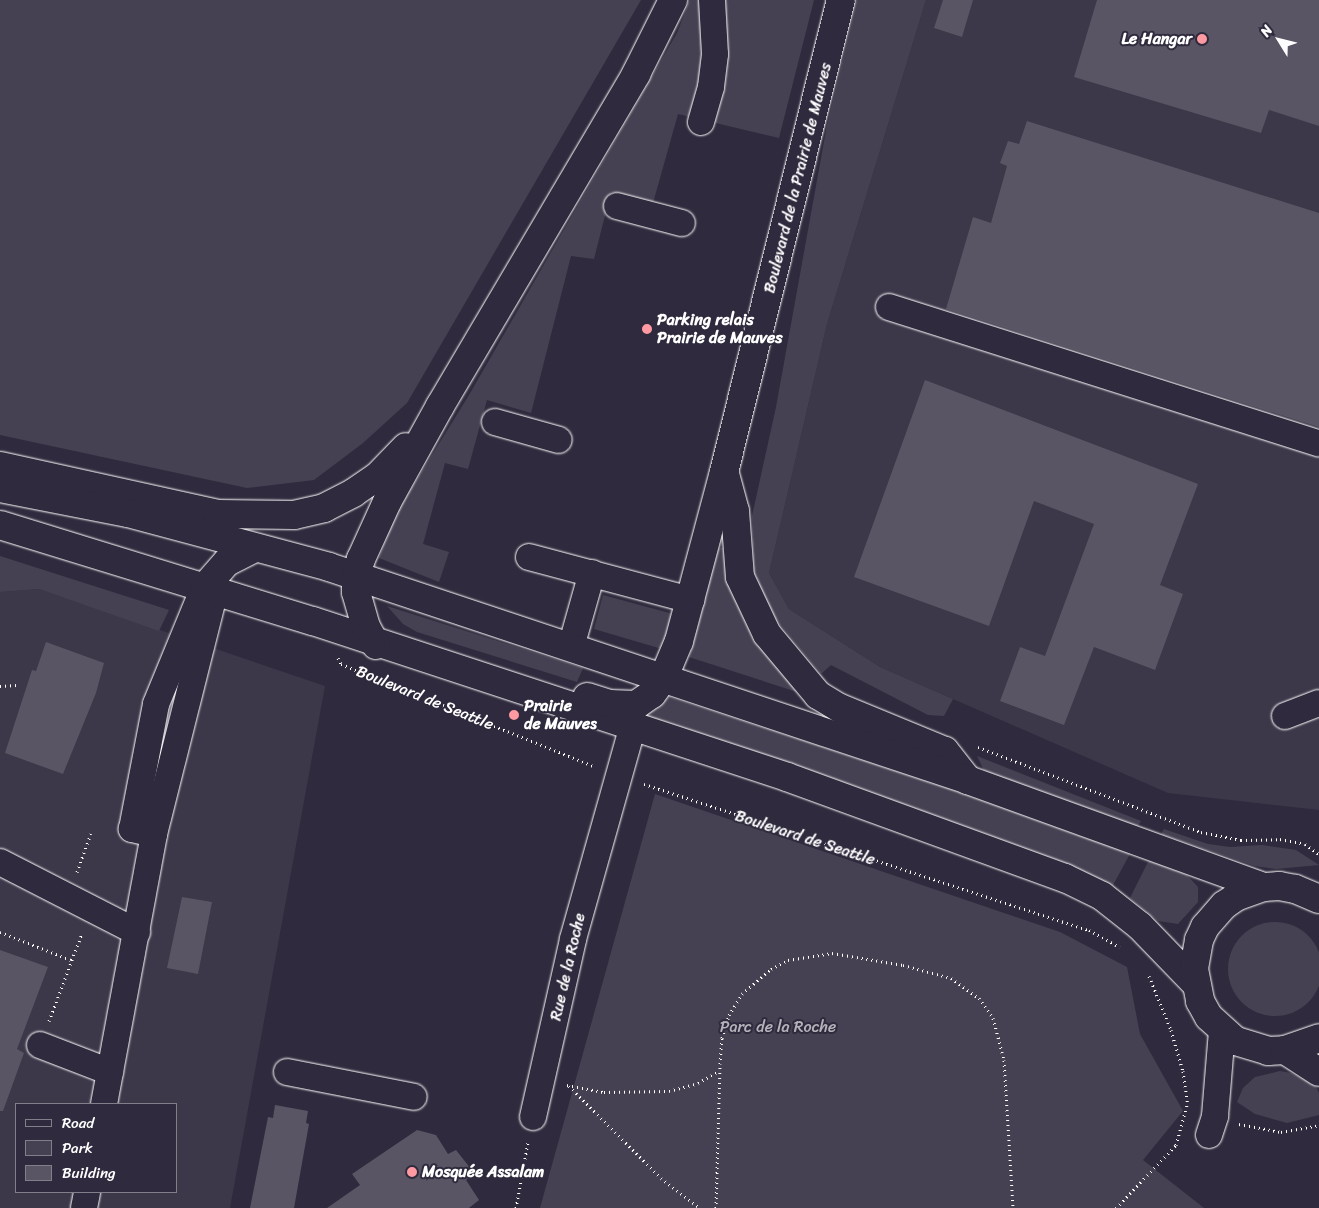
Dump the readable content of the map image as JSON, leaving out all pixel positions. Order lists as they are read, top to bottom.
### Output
{
  "streets": {
    "main road": ["Boulevard de la Prairie de Mauves", "Boulevard de Seattle"],
    "street": ["Rue de la Roche"]
  },
  "crossings": [
    ["Boulevard de la Prairie de Mauves", "Boulevard de Seattle"],
    ["Boulevard de Seattle", "Rue de la Roche"]
  ],
  "parks": ["Parc de la Roche"],
  "places": [
    "Le Hangar",
    "Parking relais Prairie de Mauves",
    "Prairie de Mauves",
    "Mosquée Assalam"
  ],
  "legend": ["Road", "Park", "Building"],
  "north": "top left"
}
